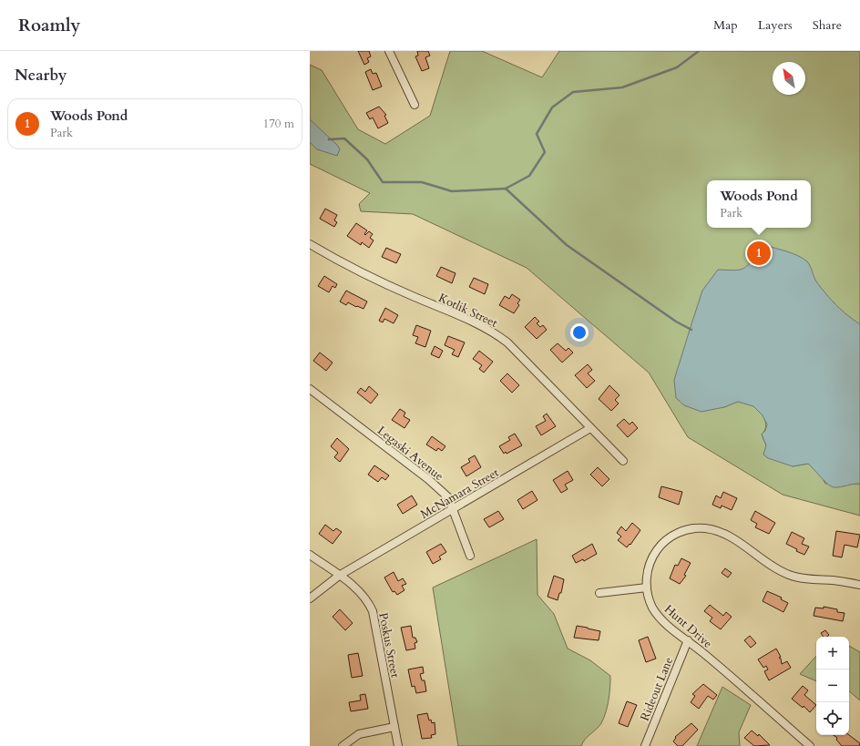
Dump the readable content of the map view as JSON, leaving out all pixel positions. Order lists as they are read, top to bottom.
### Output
{
  "streets": {
    "street": [
      "Kotlik Street",
      "Legaski Avenue",
      "McNamara Street",
      "Hunt Drive",
      "Poskus Street",
      "Rideout Lane"
    ]
  },
  "crossings": [
    ["Kotlik Street", "McNamara Street"],
    ["Legaski Avenue", "McNamara Street"],
    ["McNamara Street", "Poskus Street"],
    ["Hunt Drive", "Rideout Lane"]
  ],
  "north": "top left",
  "page": {
    "header": "Roamly",
    "nav": ["Map", "Layers", "Share"],
    "heading": "Nearby",
    "list": [
      {
        "mark": "1",
        "name": "Woods Pond",
        "note": "Park",
        "value": "170 m"
      }
    ],
    "popup": ["Woods Pond", "Park"],
    "pins": "1",
    "map_buttons": ["+", "−"]
  }
}
